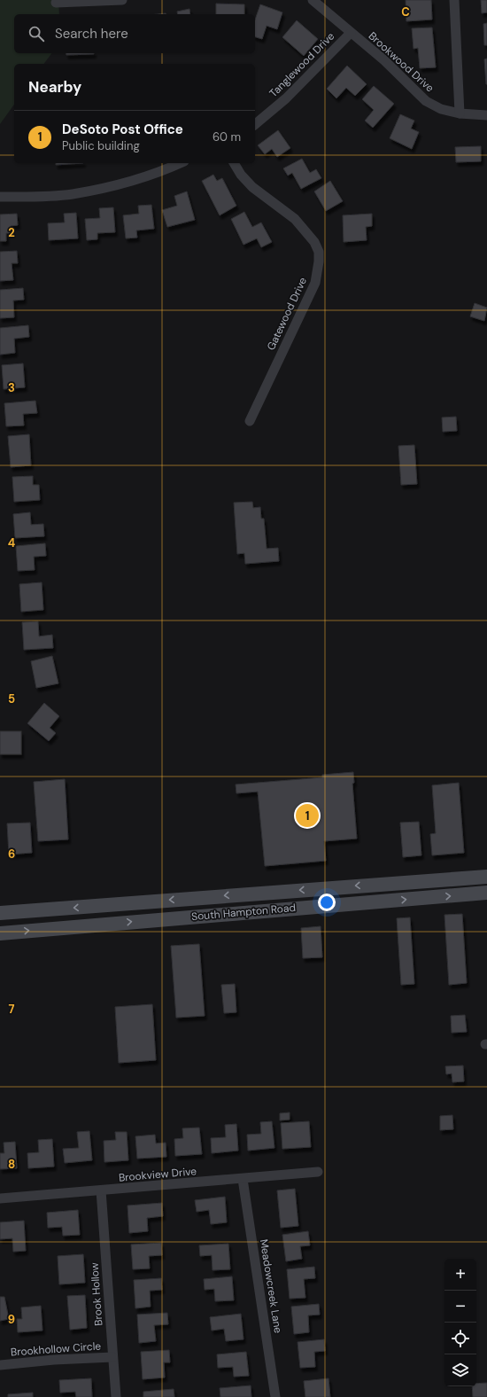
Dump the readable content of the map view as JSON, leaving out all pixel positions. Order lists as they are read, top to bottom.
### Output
{
  "streets": {
    "main road": ["South Hampton Road"],
    "street": [
      "Brookwood Drive",
      "Tanglewood Drive",
      "Gatewood Drive",
      "Brookview Drive",
      "Meadowcreek Lane",
      "Brook Hollow",
      "Brookhollow Circle"
    ]
  },
  "crossings": [
    ["Brookwood Drive", "Tanglewood Drive"],
    ["Brookview Drive", "Meadowcreek Lane"],
    ["Brookview Drive", "Brook Hollow"],
    ["Brook Hollow", "Brookhollow Circle"]
  ],
  "page": {
    "search": "Search here",
    "heading": "Nearby",
    "list": [
      {
        "mark": "1",
        "name": "DeSoto Post Office",
        "note": "Public building",
        "value": "60 m"
      }
    ],
    "pins": "1",
    "map_buttons": ["+", "−"]
  },
  "grid": {
    "columns": ["C"],
    "rows": [
      "2",
      "3",
      "4",
      "5",
      "6",
      "7",
      "8",
      "9"
    ]
  }
}
